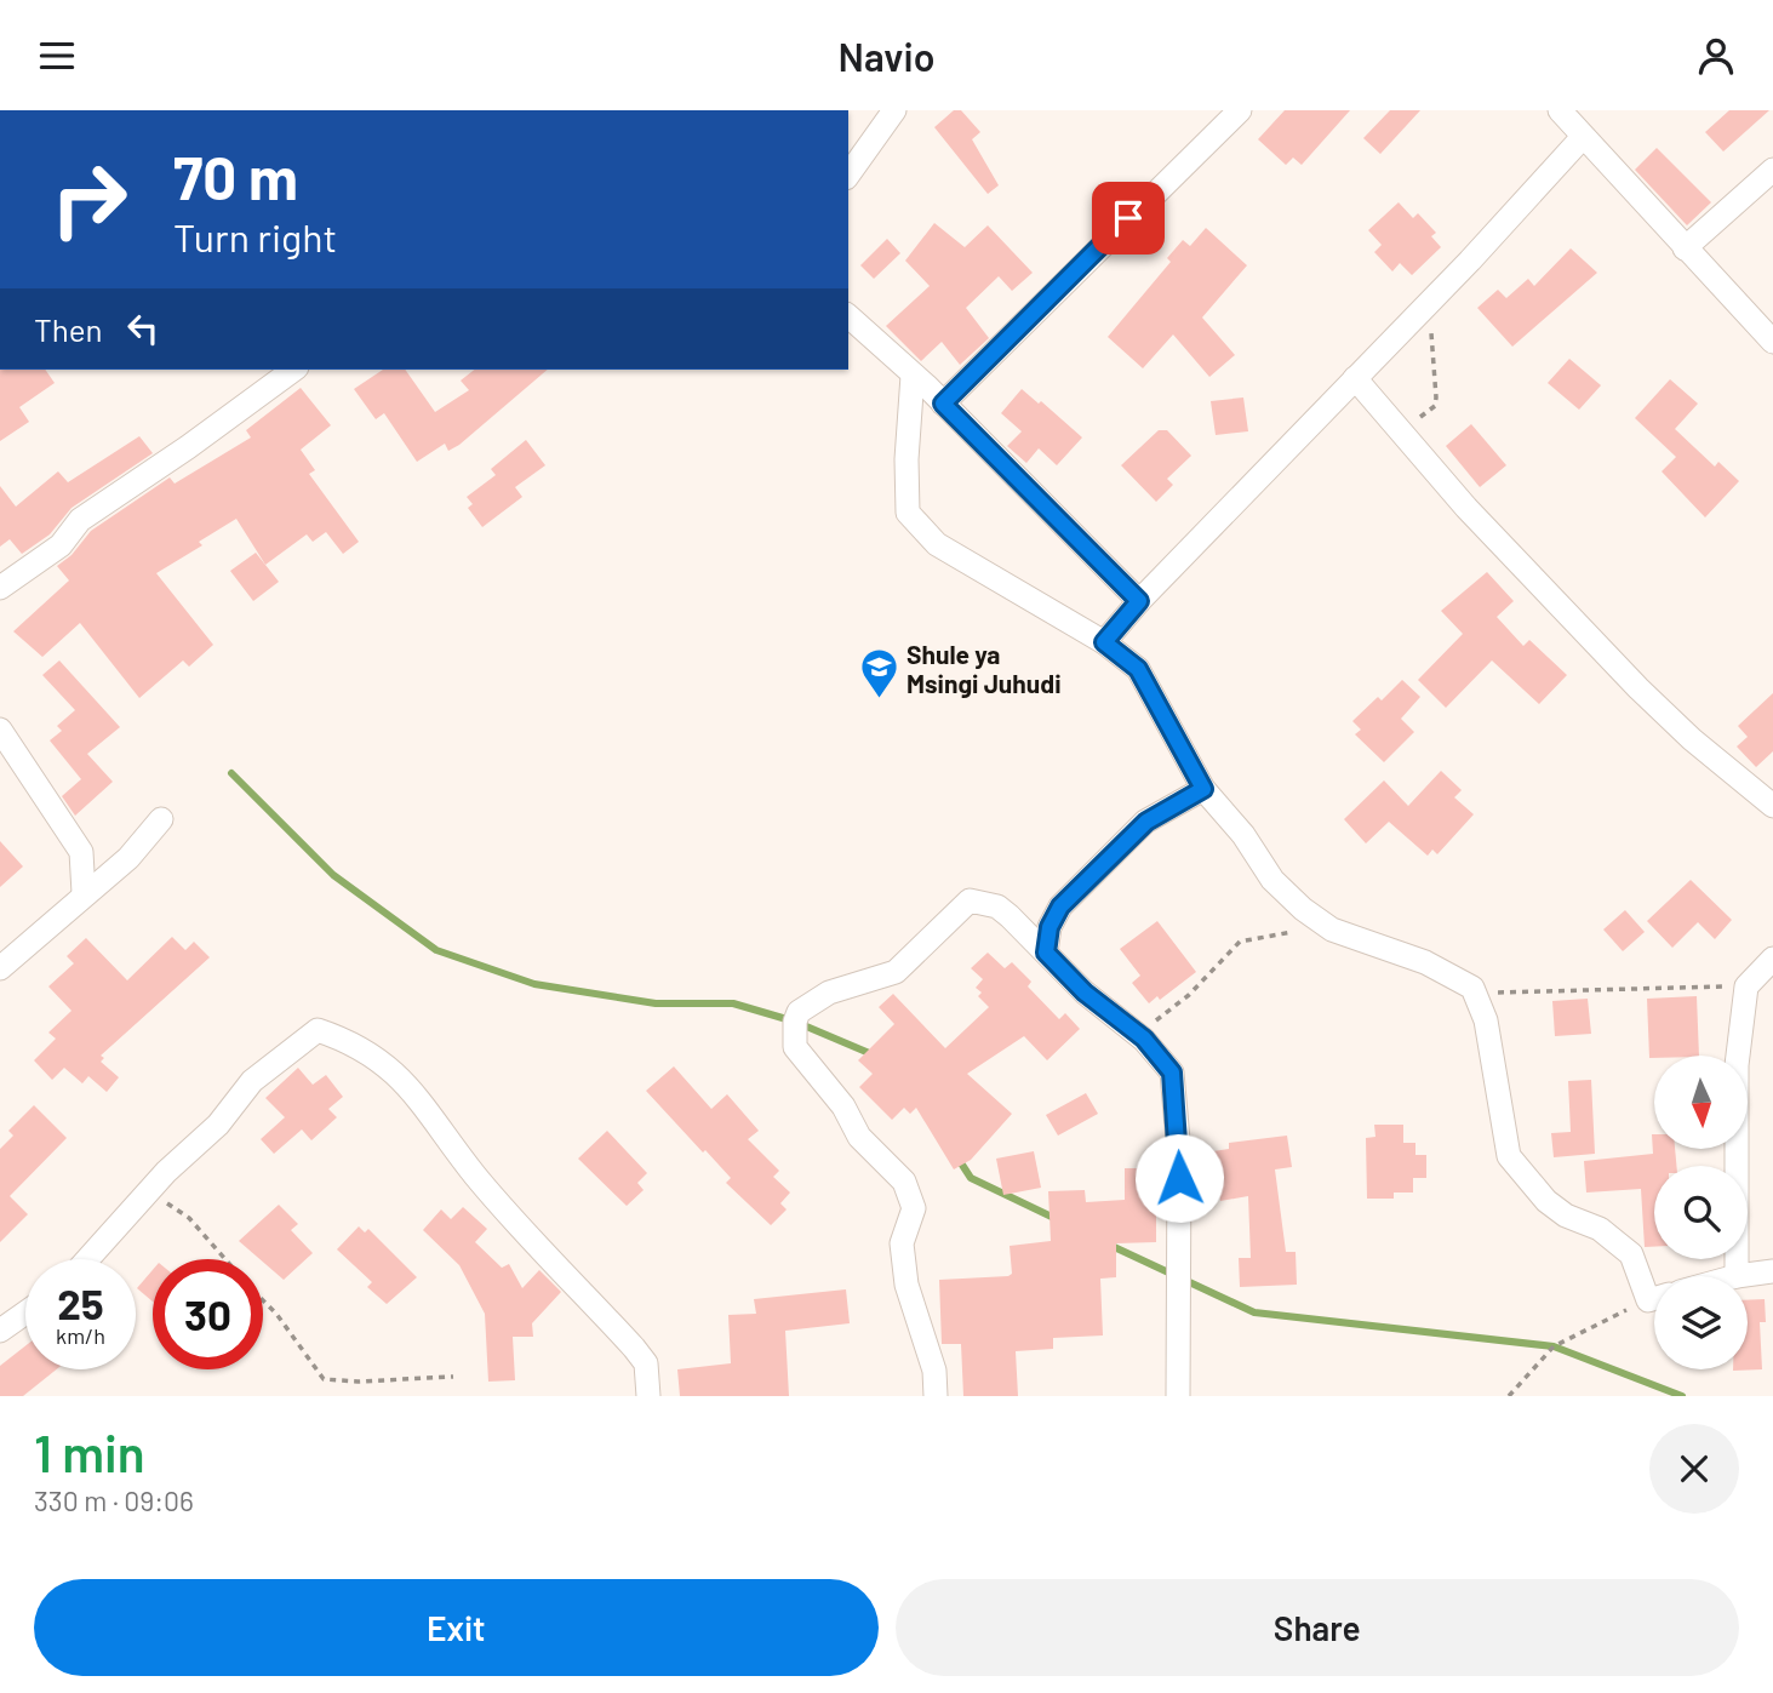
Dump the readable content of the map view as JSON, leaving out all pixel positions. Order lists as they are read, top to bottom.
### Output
{
  "places": {
    "school or university": ["Shule ya Msingi Juhudi"]
  },
  "north": "bottom",
  "page": {
    "header": "Navio",
    "turn": ["70 m", "Turn right"],
    "then": "Then",
    "speed": "25 km/h",
    "limit": "30",
    "heading": ["1 min", "330 m · 09:06"],
    "buttons": ["Exit", "Share"]
  }
}
